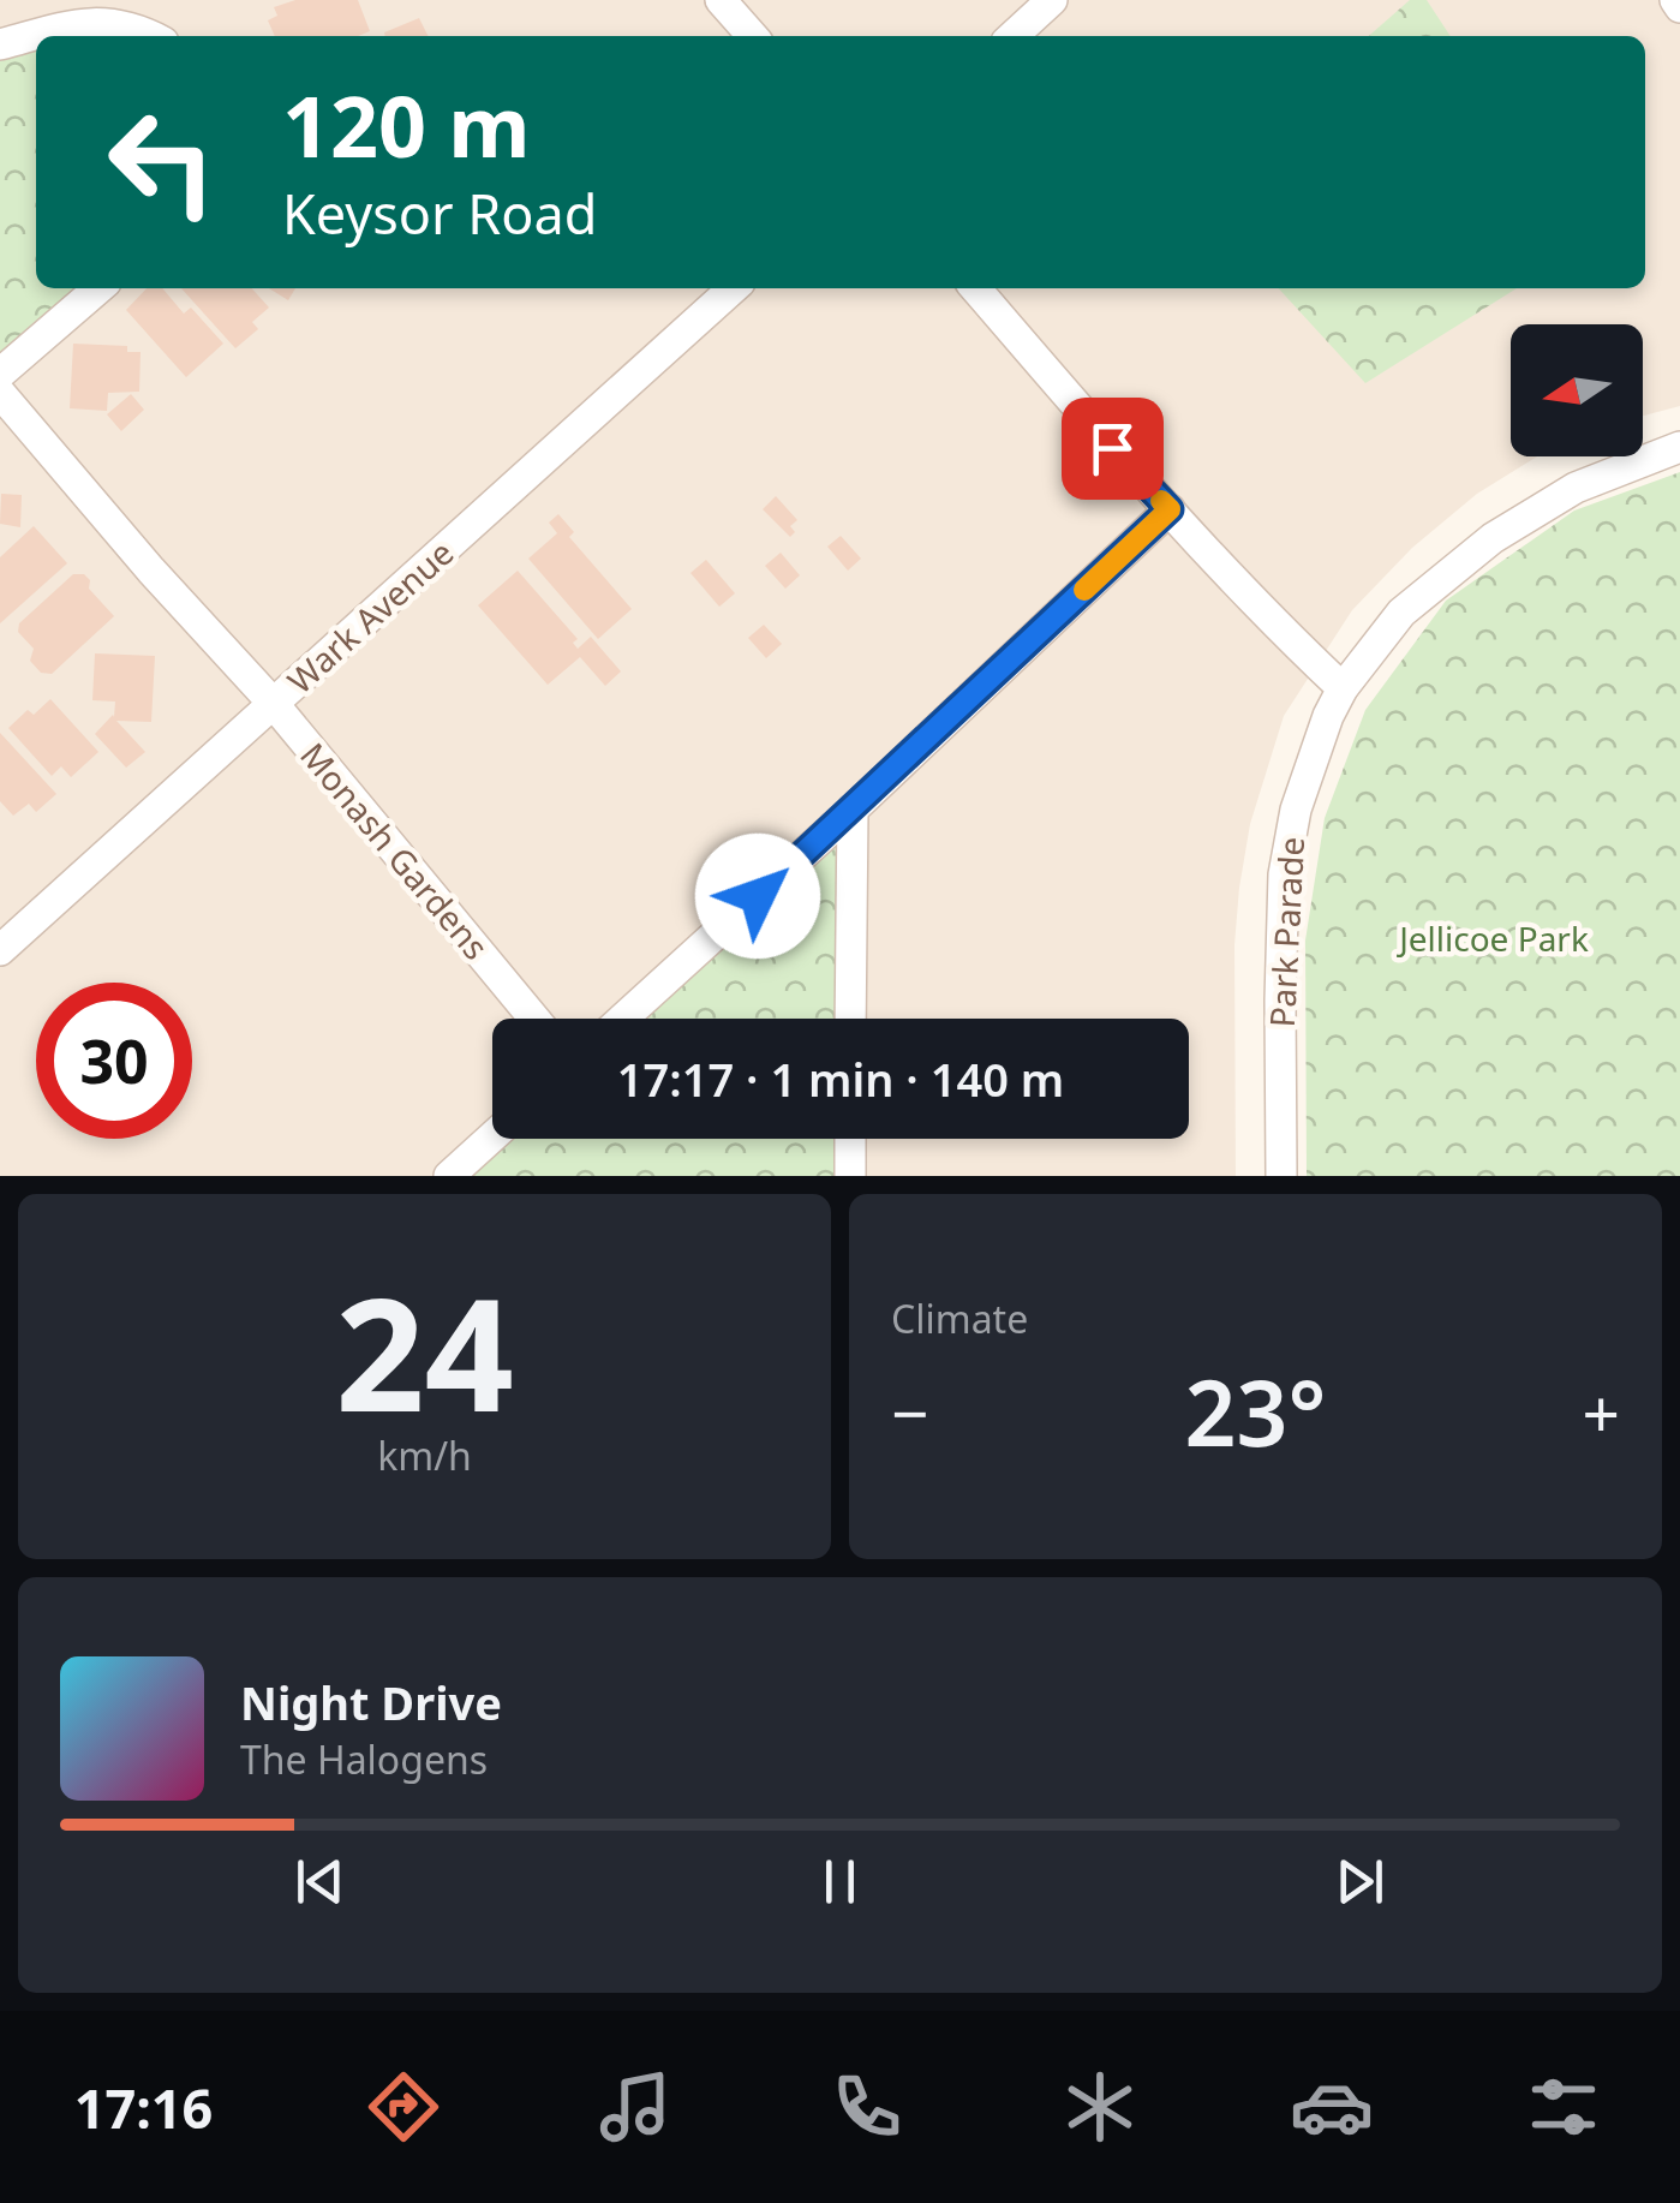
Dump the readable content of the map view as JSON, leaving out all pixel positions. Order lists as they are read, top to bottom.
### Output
{
  "streets": {
    "street": ["Wark Avenue", "Monash Gardens", "Park Parade"]
  },
  "crossings": [
    ["Wark Avenue", "Monash Gardens"]
  ],
  "parks": ["Jellicoe Park"],
  "north": "left",
  "page": {
    "turn": ["120 m", "Keysor Road"],
    "limit": "30",
    "trip": "17:17 · 1 min · 140 m",
    "tile": [
      ["24", "km/h"],
      "Climate"
    ],
    "heat": ["−", "23°", "+"],
    "song": ["Night Drive", "The Halogens"],
    "tabs": "17:16"
  }
}
